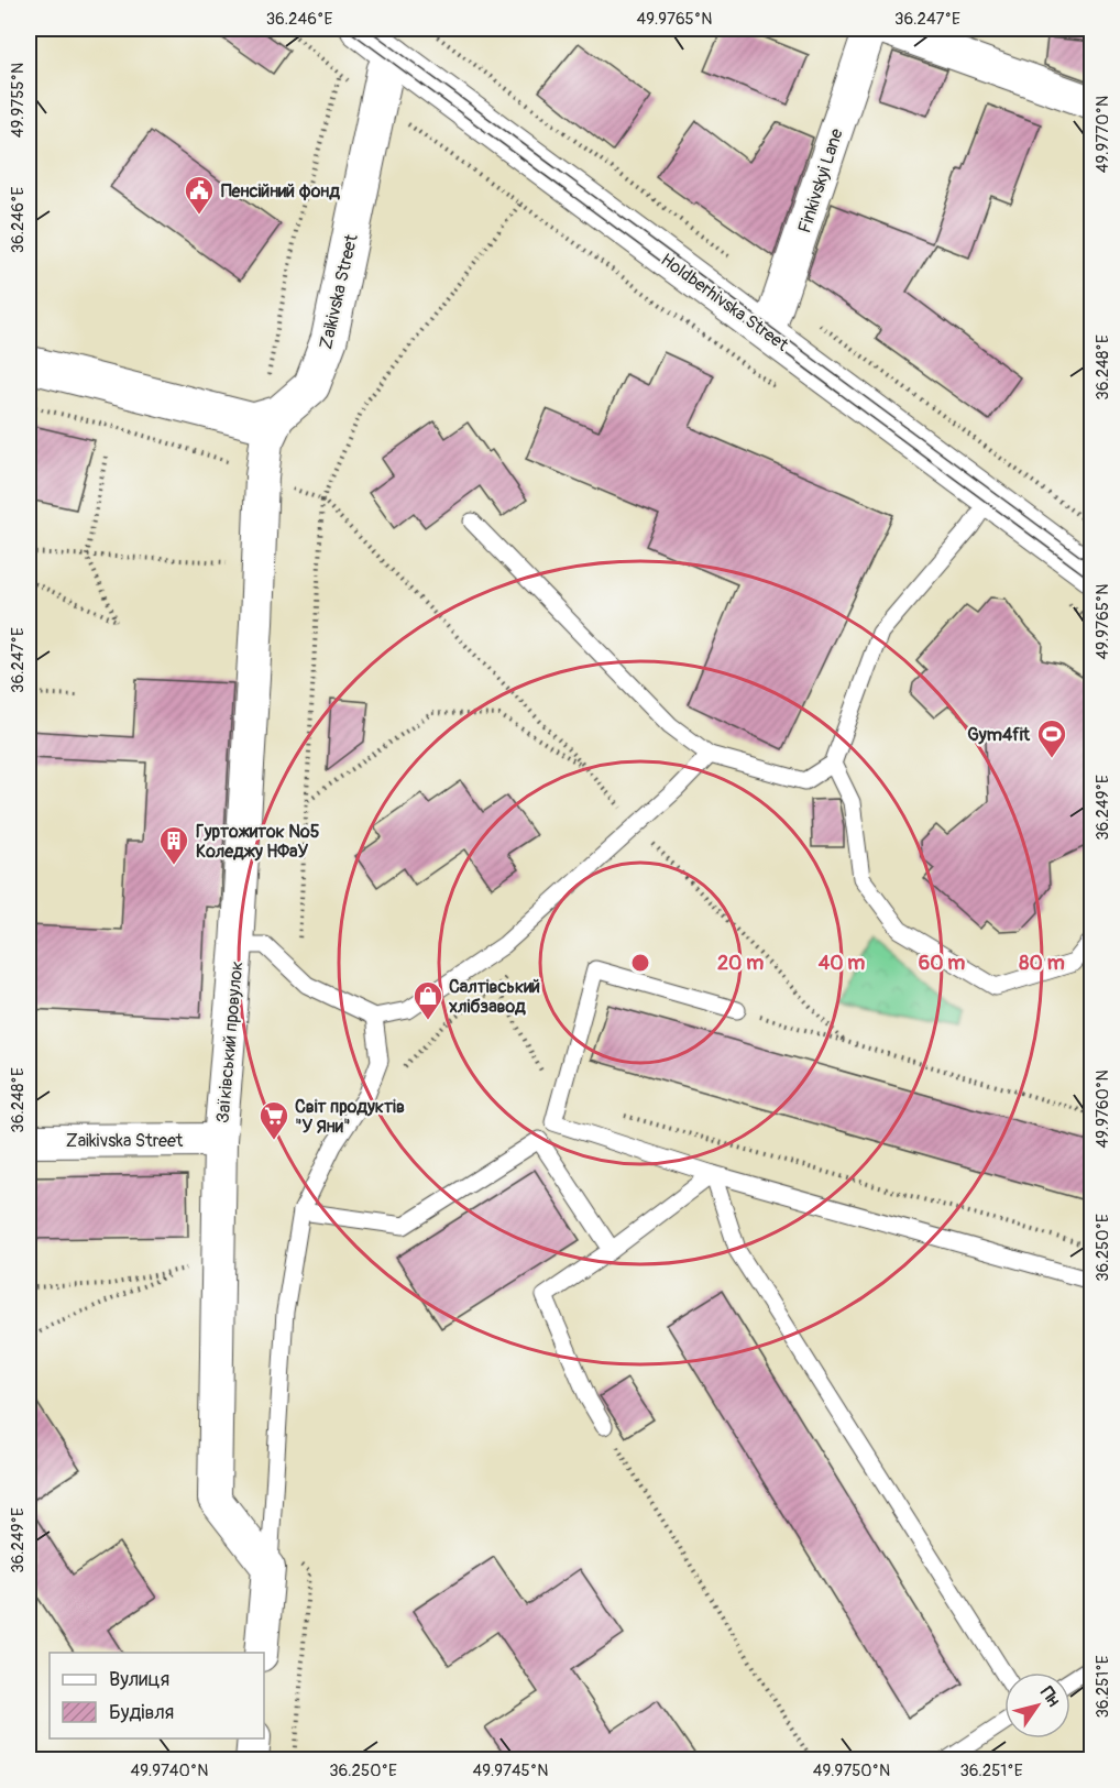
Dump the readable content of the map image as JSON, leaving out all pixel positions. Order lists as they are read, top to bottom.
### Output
{
  "streets": {
    "main road": ["Zaikivska Street", "Holdberhivska Street"],
    "street": ["Finkivskyi Lane", "Заїківський провулок"]
  },
  "crossings": [
    ["Finkivskyi Lane", "Holdberhivska Street"],
    ["Zaikivska Street", "Holdberhivska Street"],
    ["Zaikivska Street", "Заїківський провулок"]
  ],
  "places": {
    "public building": ["Пенсійний фонд"],
    "sports": ["Gym4fit"],
    "building": ["Гуртожиток №5 Коледжу НФаУ"],
    "shop": ["Салтівський хлібзавод"],
    "supermarket": ["Світ продуктів \"У Яни\""]
  },
  "legend": ["Вулиця", "Будівля"],
  "north": "top right",
  "coordinates": [
    "36.246°E",
    "49.9765°N",
    "36.247°E",
    "49.9755°N",
    "49.9770°N",
    "36.248°E",
    "36.249°E",
    "49.9760°N",
    "36.250°E",
    "36.251°E",
    "49.9740°N",
    "49.9745°N",
    "49.9750°N"
  ],
  "rings": [
    "20 m",
    "40 m",
    "60 m",
    "80 m"
  ]
}
